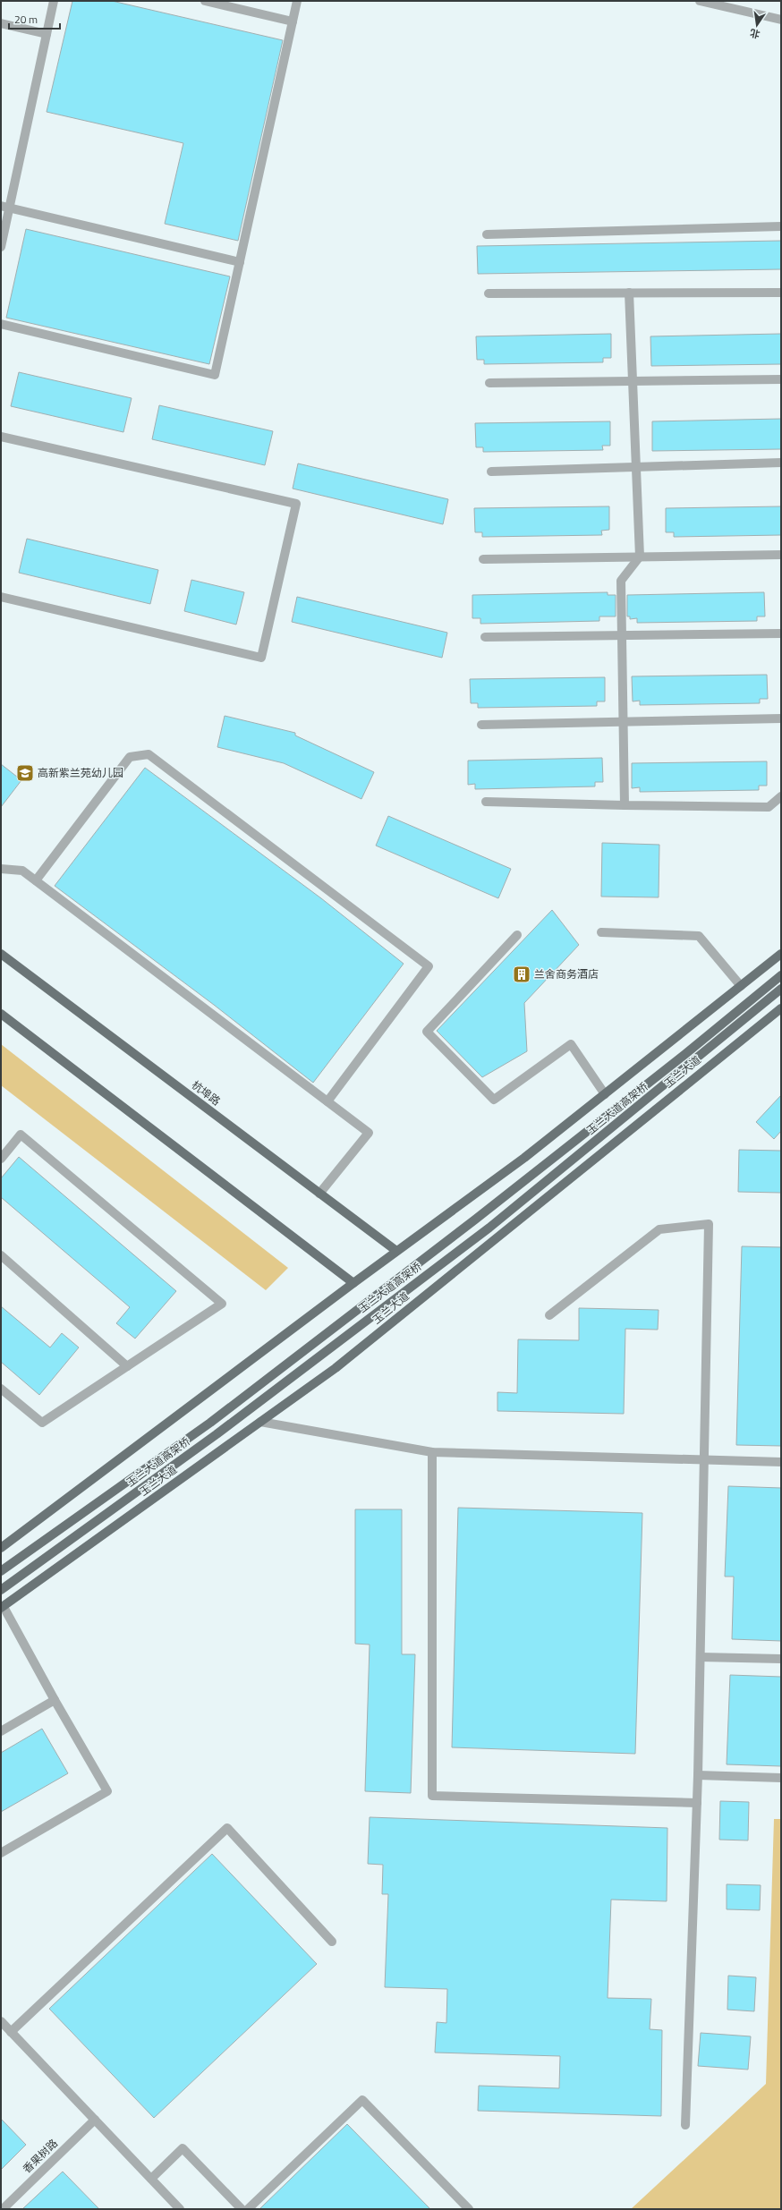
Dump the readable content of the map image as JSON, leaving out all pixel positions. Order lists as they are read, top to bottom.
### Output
{
  "streets": {
    "main road": ["玉兰大道", "杭埠路", "玉兰大道高架桥"],
    "street": ["香果树路"]
  },
  "places": {
    "school or university": ["高新紫兰苑幼儿园"],
    "building": ["兰舍商务酒店"]
  },
  "scale_bar": "20 m",
  "north": "bottom"
}
